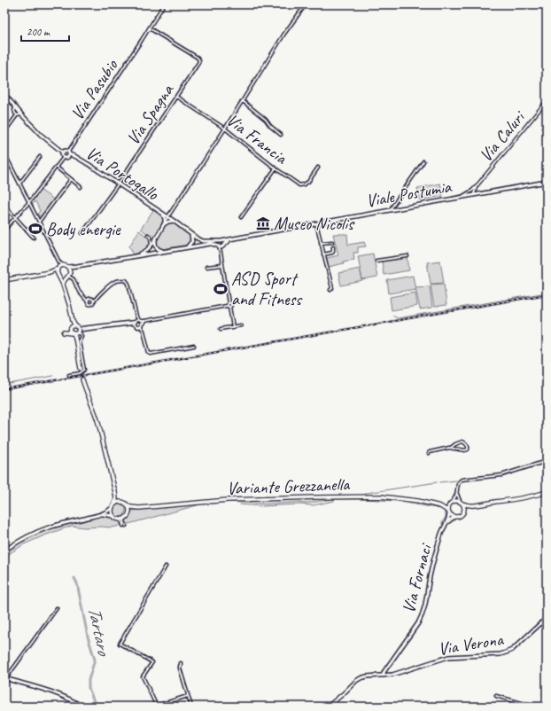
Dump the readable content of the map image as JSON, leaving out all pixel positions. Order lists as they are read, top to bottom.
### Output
{
  "streets": {
    "main road": [
      "Via Portogallo",
      "Viale Postumia",
      "Variante Grezzanella",
      "Via Fornaci",
      "Via Verona"
    ],
    "street": [
      "Via Pasubio",
      "Via Spagna",
      "Via Caluri",
      "Via Francia"
    ]
  },
  "crossings": [
    ["Via Pasubio", "Via Spagna"],
    ["Via Pasubio", "Via Portogallo"],
    ["Via Spagna", "Via Francia"],
    ["Via Spagna", "Via Portogallo"],
    ["Via Caluri", "Viale Postumia"],
    ["Variante Grezzanella", "Via Fornaci"],
    ["Via Fornaci", "Via Verona"]
  ],
  "water": ["Tartaro"],
  "places": {
    "museum": ["Museo Nicolis"],
    "sports": ["Body energie", "ASD Sport and Fitness"]
  },
  "scale_bar": "200 m"
}
